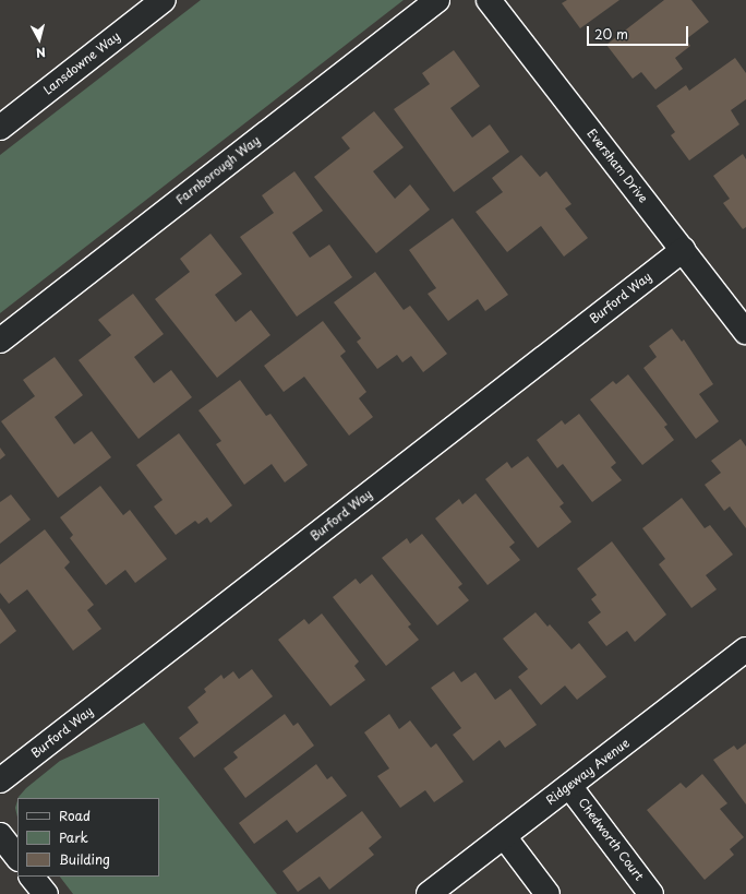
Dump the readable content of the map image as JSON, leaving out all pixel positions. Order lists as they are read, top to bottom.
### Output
{
  "streets": {
    "street": [
      "Lansdowne Way",
      "Eversham Drive",
      "Farnborough Way",
      "Burford Way",
      "Ridgeway Avenue",
      "Chedworth Court"
    ]
  },
  "crossings": [
    ["Eversham Drive", "Burford Way"],
    ["Ridgeway Avenue", "Chedworth Court"]
  ],
  "legend": ["Road", "Park", "Building"],
  "scale_bar": "20 m",
  "north": "bottom"
}
